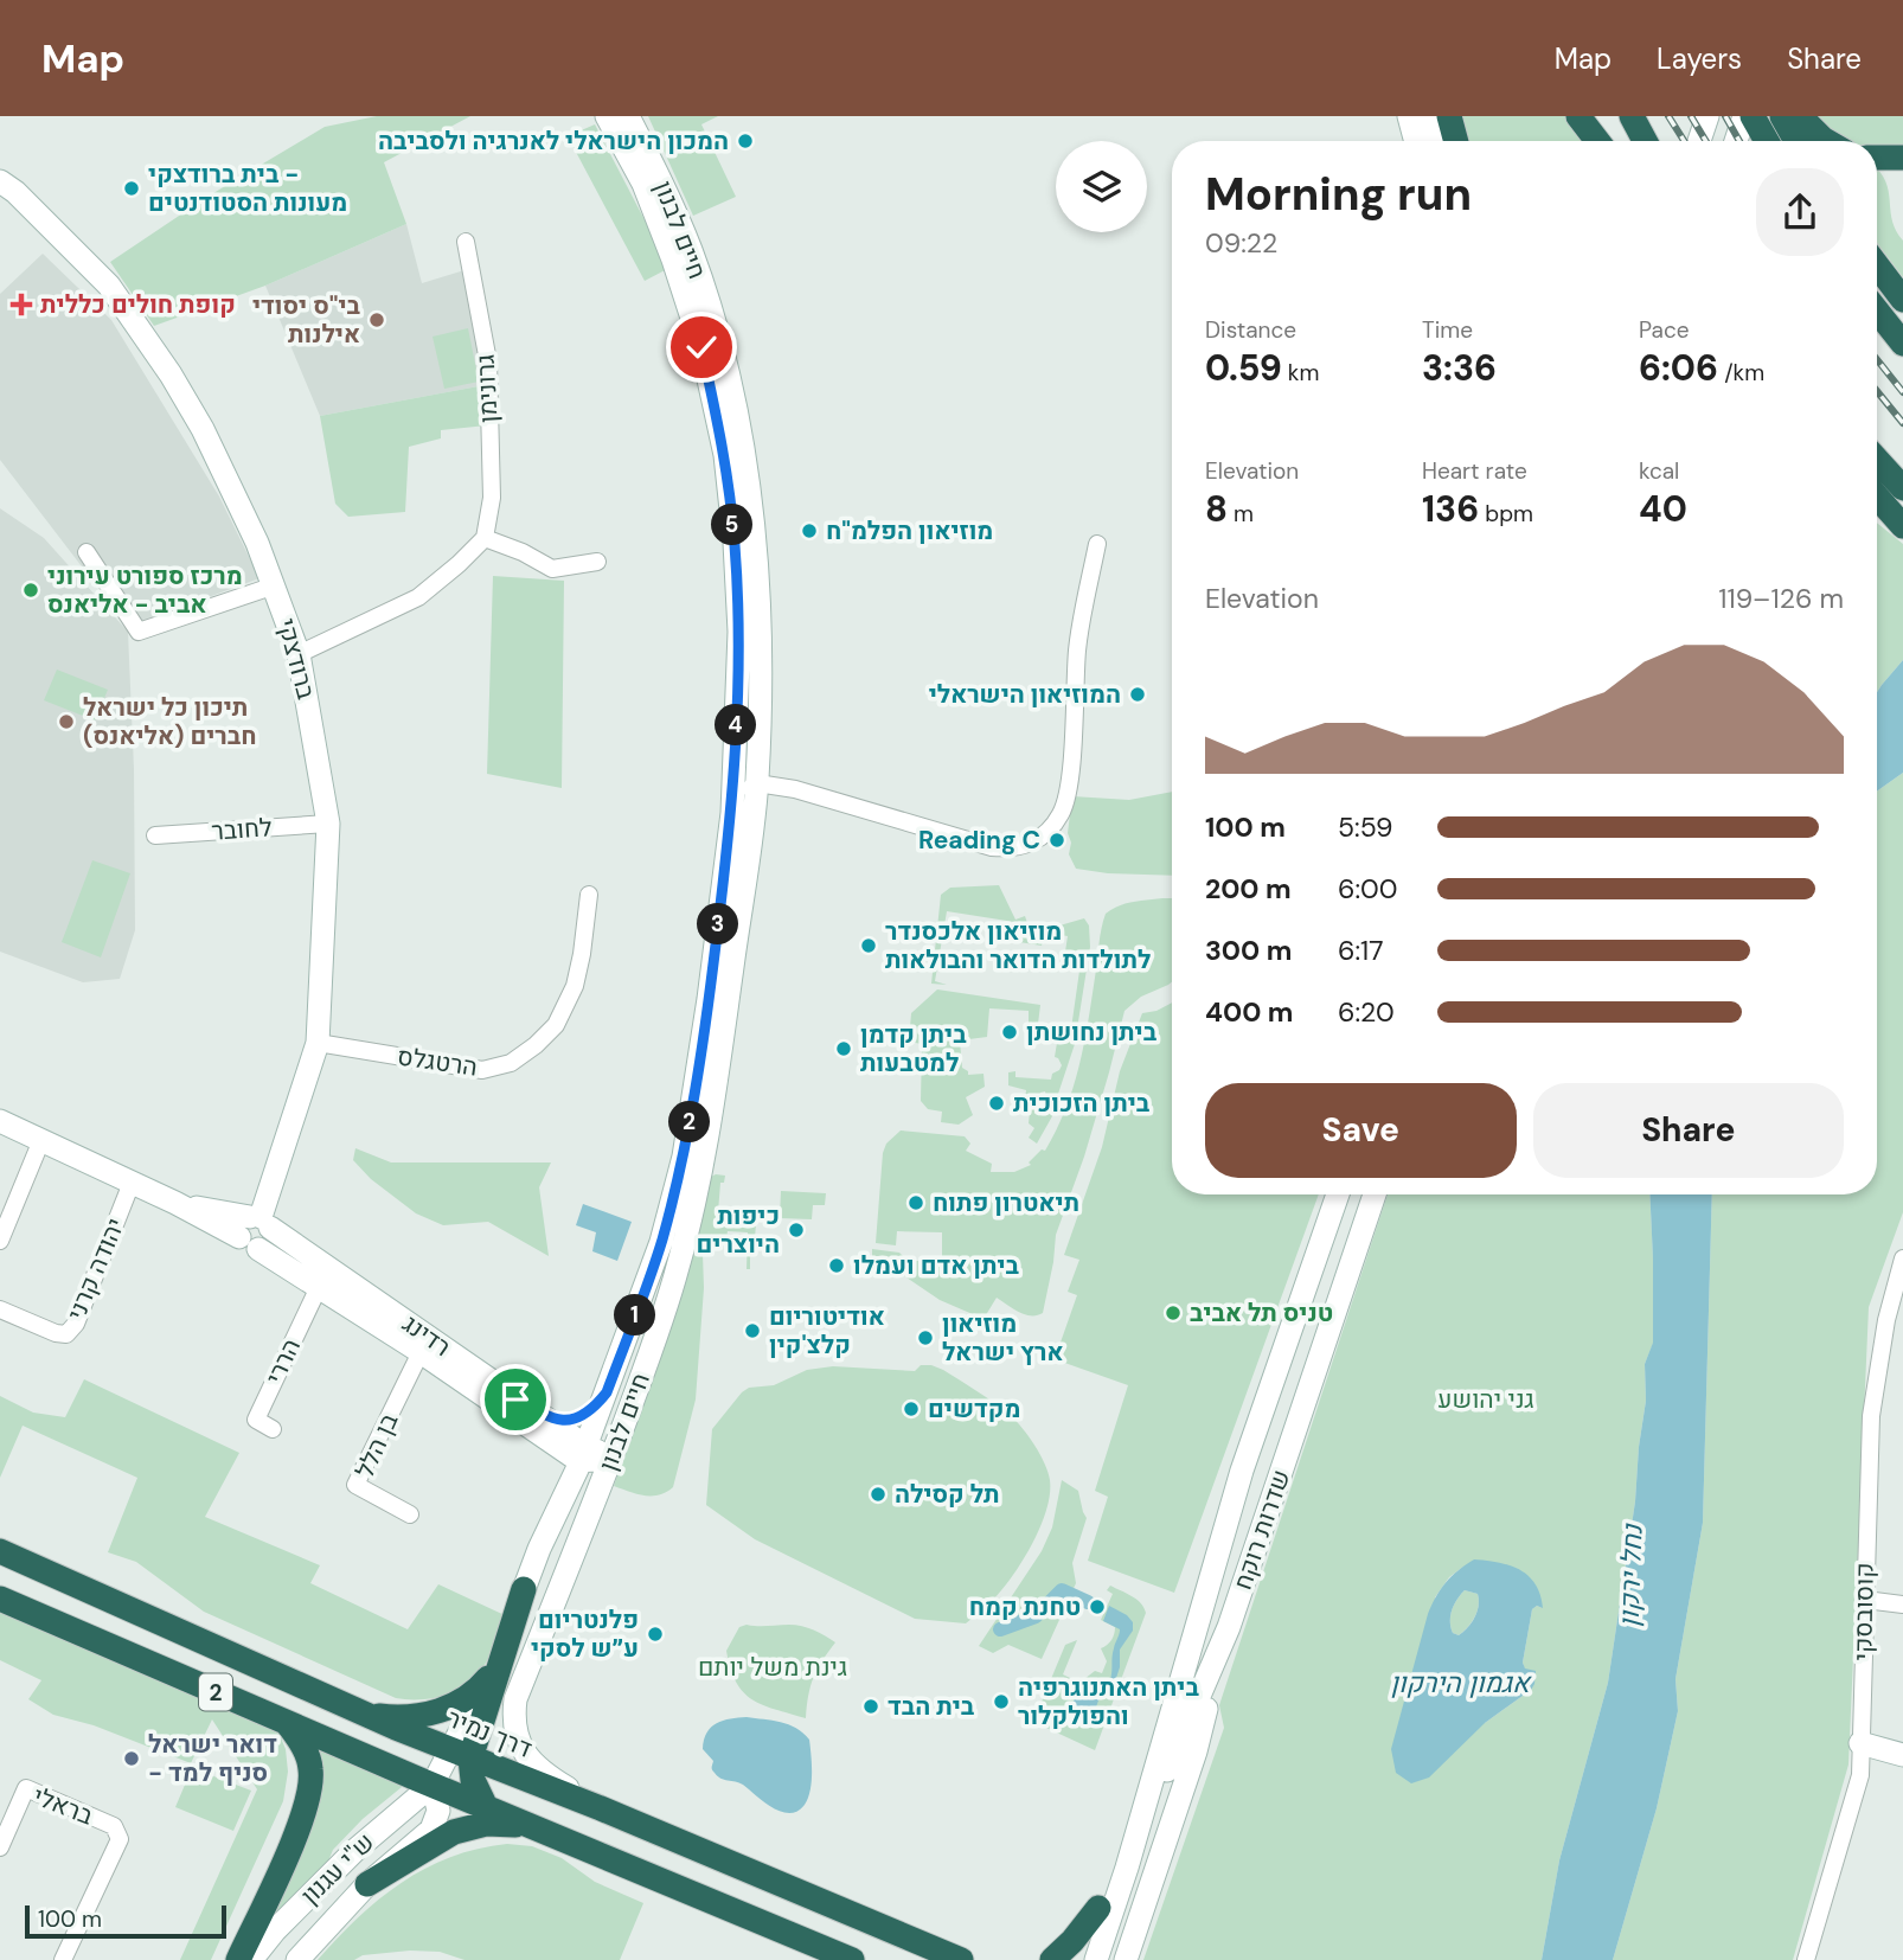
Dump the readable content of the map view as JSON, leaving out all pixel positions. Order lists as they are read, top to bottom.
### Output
{
  "streets": {
    "highway": ["2", "דרך נמיר"],
    "main road": [
      "חיים לבנון",
      "ברודצקי",
      "רדינג",
      "שדרות רוקח",
      "ש''י עגנון"
    ],
    "street": [
      "גרונימן",
      "לחובר",
      "הרטגלס",
      "יהודה קרני",
      "הררי",
      "בן הלל",
      "קוסובסקי",
      "בראלי"
    ]
  },
  "crossings": [
    ["חיים לבנון", "רדינג"],
    ["חיים לבנון", "דרך נמיר"],
    ["ברודצקי", "לחובר"],
    ["ברודצקי", "הרטגלס"],
    ["ברודצקי", "רדינג"],
    ["יהודה קרני", "רדינג"],
    ["רדינג", "הררי"],
    ["רדינג", "בן הלל"],
    ["2", "ש''י עגנון"]
  ],
  "water": ["נחל ירקון", "אגמון הירקון"],
  "parks": ["גני יהושע", "גינת משל יותם"],
  "places": {
    "other": [
      "המכון הישראלי לאנרגיה ולסביבה",
      "בית ברודצקי - מעונות הסטודנטים",
      "בי\"ס יסודי אילנות",
      "מוזיאון הפלמ\"ח",
      "מרכז ספורט עירוני אביב - אליאנס",
      "המוזיאון הישראלי",
      "תיכון כל ישראל חברים (אליאנס)",
      "Reading C",
      "מוזיאון אלכסנדר לתולדות הדואר והבולאות",
      "ביתן נחושתן",
      "ביתן קדמן למטבעות",
      "ביתן הזכוכית",
      "תיאטרון פתוח",
      "כיפות היוצרים",
      "ביתן אדם ועמלו",
      "טניס תל אביב",
      "אודיטוריום קלצ'קין",
      "מוזיאון ארץ ישראל",
      "מקדשים",
      "תל קסילה",
      "טחנת קמח",
      "פלנטריום ע״ש לסקי",
      "ביתן האתנוגרפיה והפולקלור",
      "בית הבד",
      "דואר ישראל - סניף למד"
    ],
    "health": ["קופת חולים כללית"]
  },
  "scale_bar": "100 m",
  "page": {
    "header": "Map",
    "nav": ["Map", "Layers", "Share"],
    "heading": ["Morning run", "09:22"],
    "stats": [
      ["Distance", "0.59 km"],
      ["Time", "3:36"],
      ["Pace", "6:06 /km"],
      ["Elevation", "8 m"],
      ["Heart rate", "136 bpm"],
      ["kcal", "40"]
    ],
    "pins": [
      "5",
      "4",
      "3",
      "2",
      "1"
    ],
    "chart": ["Elevation", "119–126 m"],
    "list": [
      {
        "name": "100 m",
        "note": "5:59"
      },
      {
        "name": "200 m",
        "note": "6:00"
      },
      {
        "name": "300 m",
        "note": "6:17"
      },
      {
        "name": "400 m",
        "note": "6:20"
      }
    ],
    "buttons": ["Save", "Share"],
    "scale": "100 m"
  }
}
